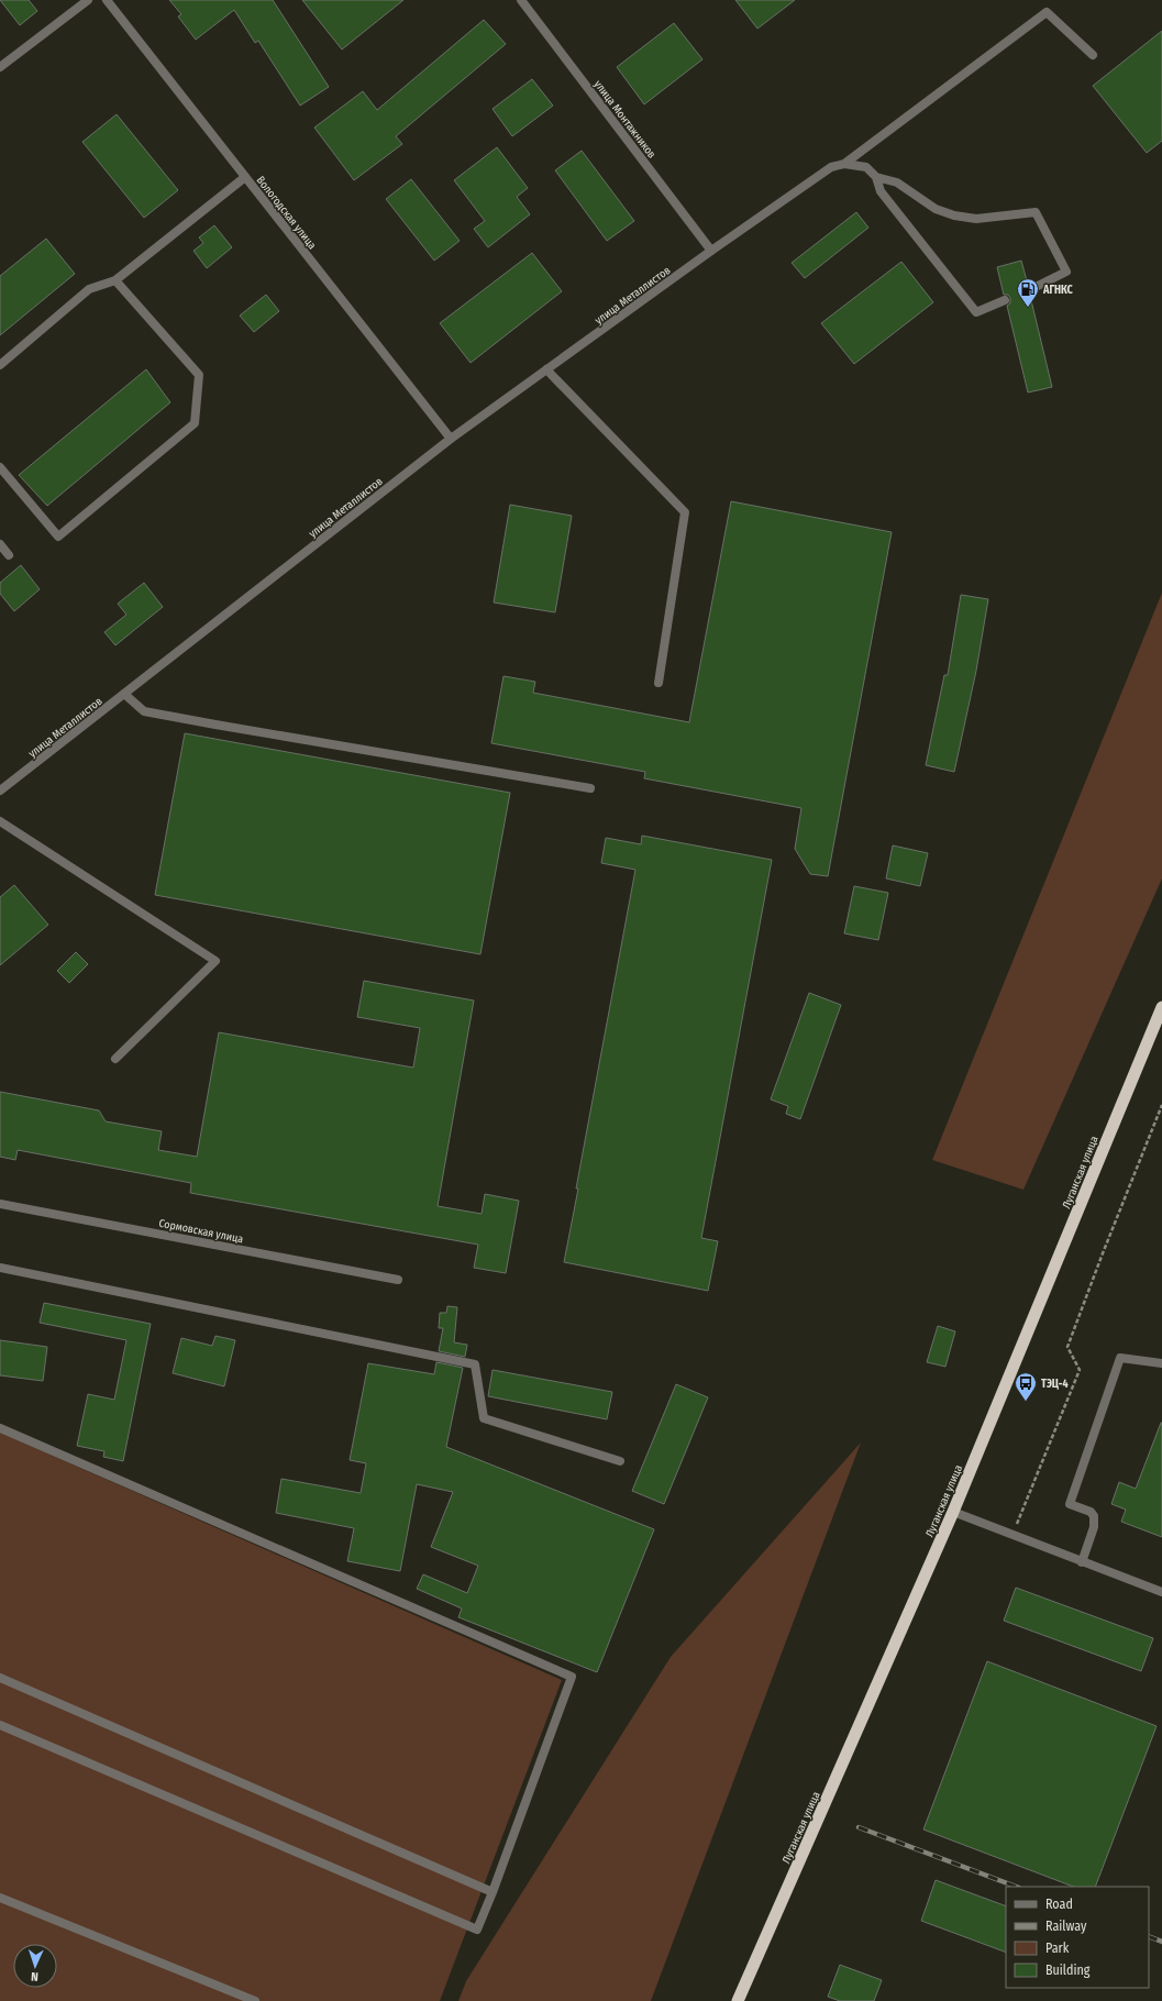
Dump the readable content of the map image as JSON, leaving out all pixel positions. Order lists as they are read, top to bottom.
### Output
{
  "streets": {
    "highway": ["Луганская улица"],
    "street": [
      "улица Монтажников",
      "Вологодская улица",
      "улица Металлистов",
      "Сормовская улица"
    ]
  },
  "crossings": [
    ["улица Монтажников", "улица Металлистов"],
    ["Вологодская улица", "улица Металлистов"]
  ],
  "places": {
    "fuel station": ["АГНКС"],
    "bus stop": ["ТЭЦ-4"]
  },
  "legend": [
    "Road",
    "Railway",
    "Park",
    "Building"
  ],
  "north": "bottom"
}
